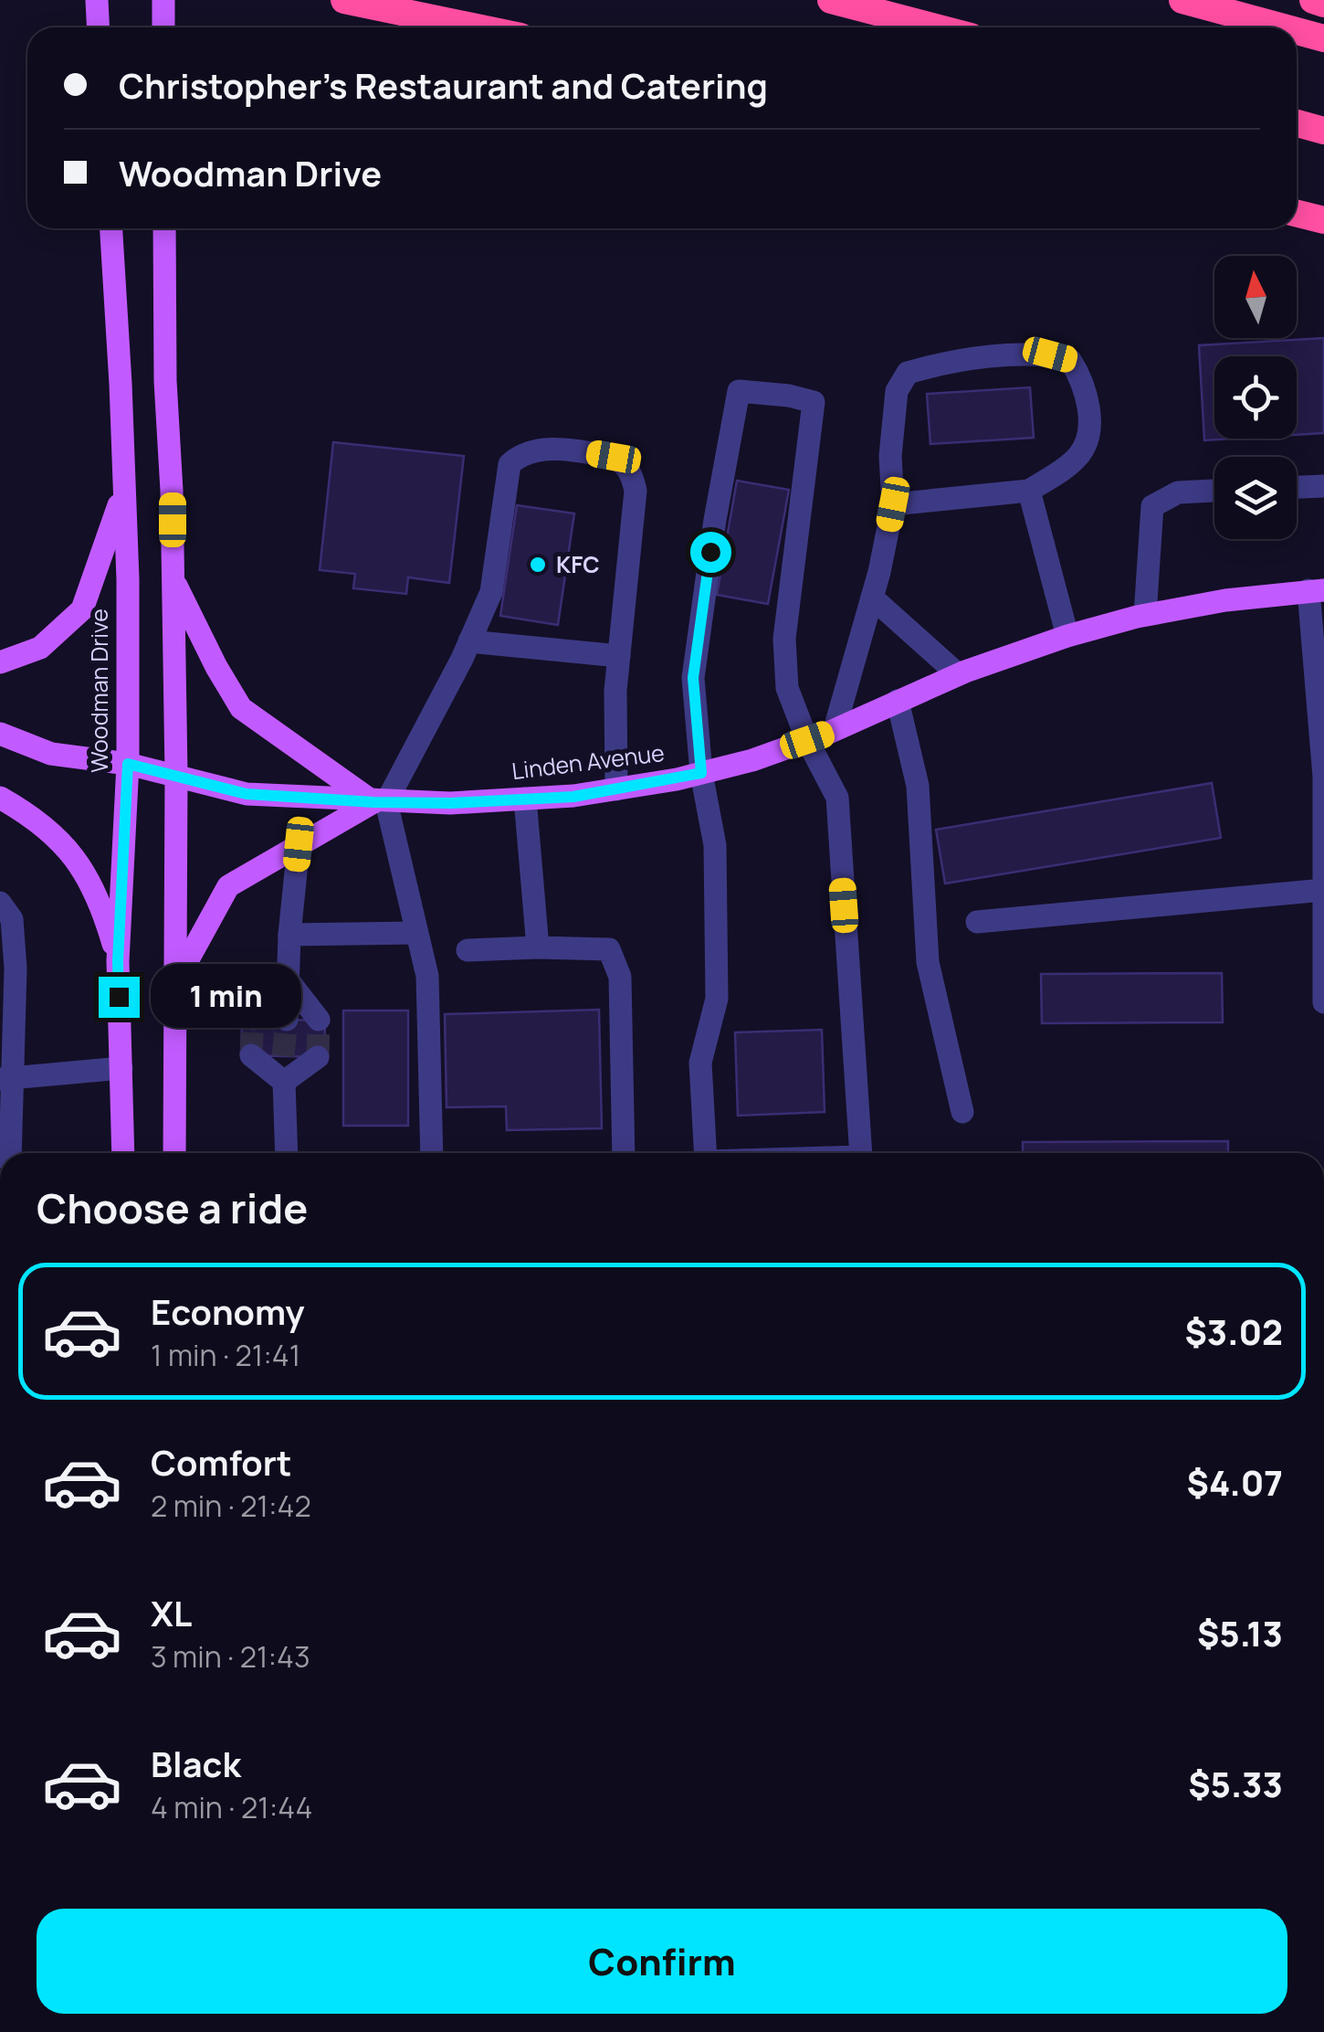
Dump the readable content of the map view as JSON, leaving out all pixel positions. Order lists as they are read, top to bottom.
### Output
{
  "streets": {
    "main road": ["Woodman Drive", "Linden Avenue"]
  },
  "crossings": [
    ["Woodman Drive", "Linden Avenue"]
  ],
  "places": ["KFC"],
  "north": "top",
  "page": {
    "banner": ["Christopher's Restaurant and Catering", "Woodman Drive"],
    "bubble": "1 min",
    "heading": "Choose a ride",
    "list": [
      {
        "name": "Economy",
        "note": "1 min · 21:41",
        "value": "$3.02"
      },
      {
        "name": "Comfort",
        "note": "2 min · 21:42",
        "value": "$4.07"
      },
      {
        "name": "XL",
        "note": "3 min · 21:43",
        "value": "$5.13"
      },
      {
        "name": "Black",
        "note": "4 min · 21:44",
        "value": "$5.33"
      }
    ],
    "buttons": "Confirm"
  }
}
